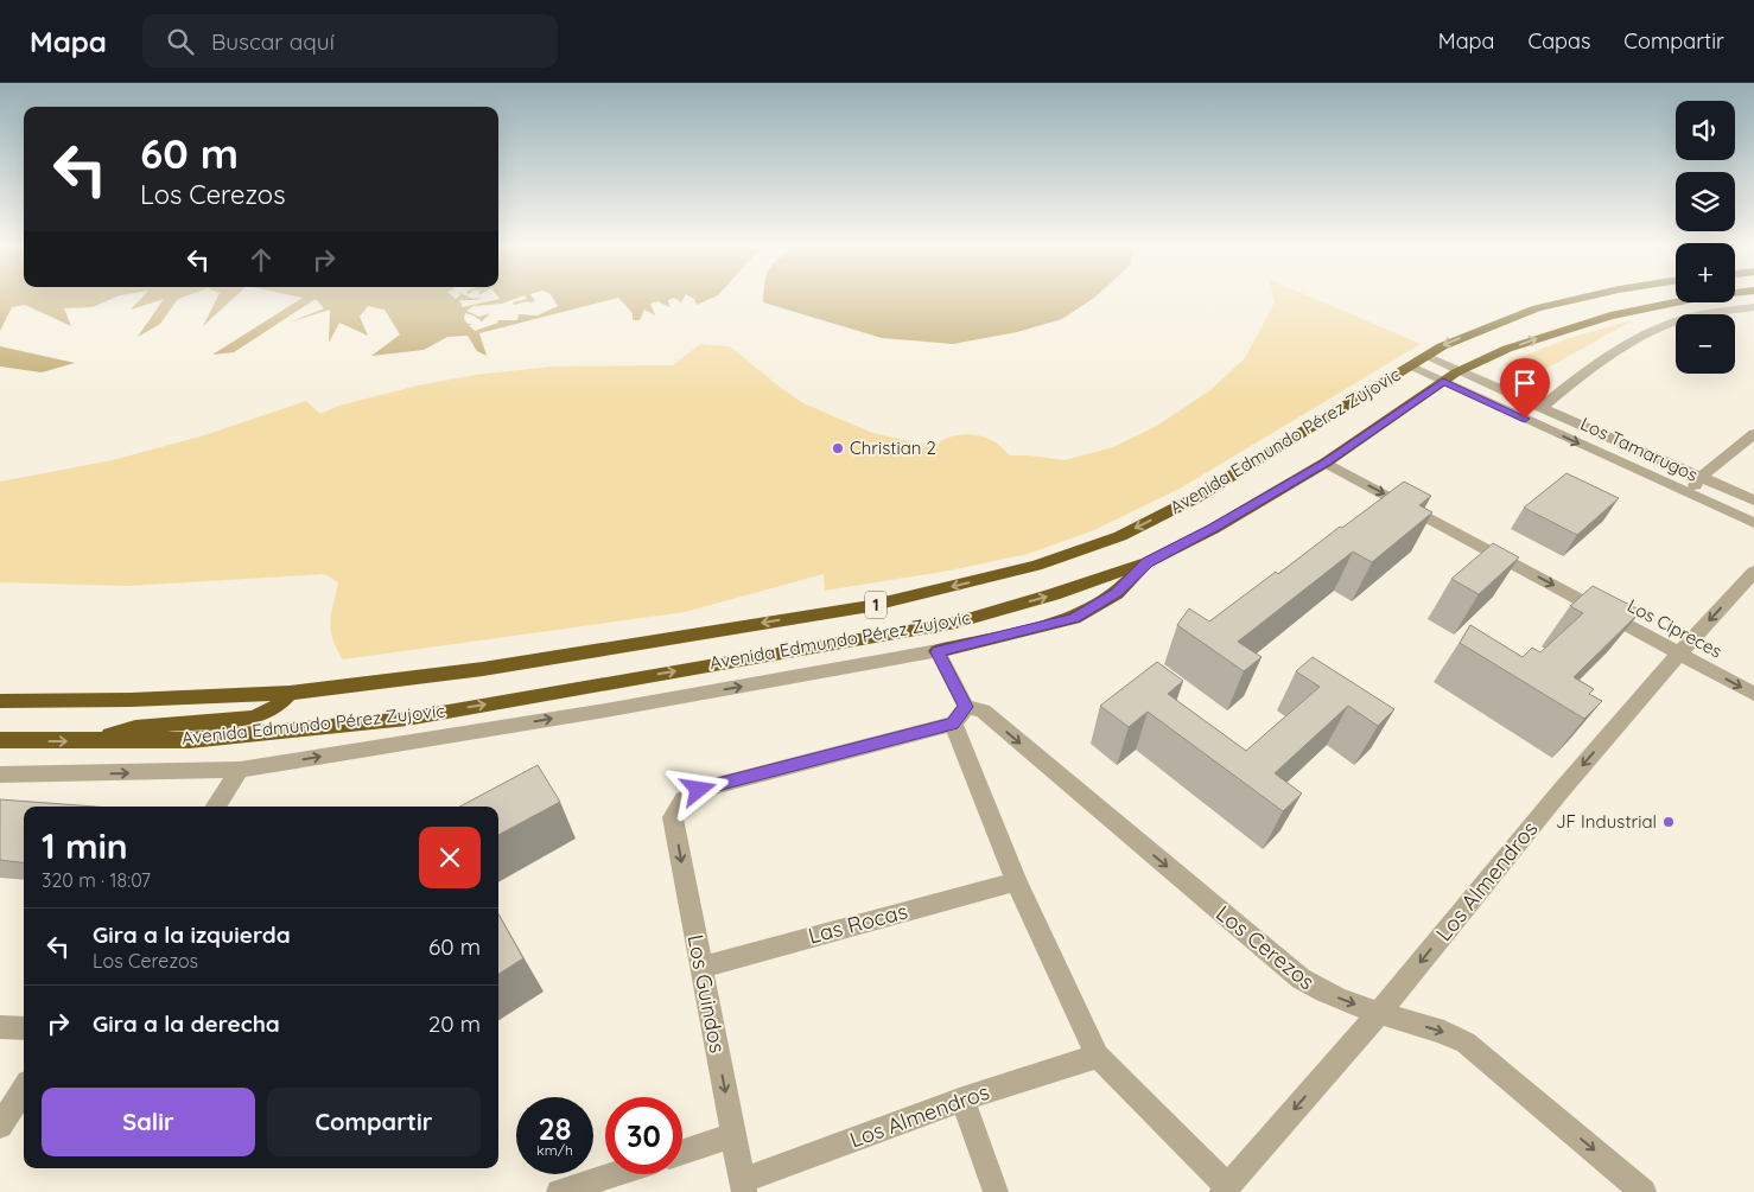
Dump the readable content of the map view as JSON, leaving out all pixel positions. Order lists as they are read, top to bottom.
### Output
{
  "streets": {
    "highway": ["Avenida Edmundo Pérez Zujovic", "1"],
    "street": [
      "Los Tamarugos",
      "Los Cipreces",
      "Los Almendros",
      "Las Rocas",
      "Los Cerezos",
      "Los Guindos"
    ]
  },
  "crossings": [
    ["Avenida Edmundo Pérez Zujovic", "Los Tamarugos"],
    ["Avenida Edmundo Pérez Zujovic", "Los Cipreces"],
    ["Los Cipreces", "Los Almendros"],
    ["Los Almendros", "Los Cerezos"],
    ["Los Almendros", "Los Guindos"],
    ["Las Rocas", "Los Guindos"],
    ["Los Cerezos", "Los Guindos"]
  ],
  "one_way": ["Los Cipreces", "Los Almendros", "Los Cerezos"],
  "places": ["Christian 2", "JF Industrial"],
  "page": {
    "header": "Mapa",
    "search": "Buscar aquí",
    "nav": ["Mapa", "Capas", "Compartir"],
    "map_buttons": ["+", "−"],
    "turn": ["60 m", "Los Cerezos"],
    "heading": ["1 min", "320 m · 18:07"],
    "list": [
      {
        "name": "Gira a la izquierda",
        "note": "Los Cerezos",
        "value": "60 m"
      },
      {
        "name": "Gira a la derecha",
        "value": "20 m"
      }
    ],
    "buttons": ["Salir", "Compartir"],
    "speed": "28 km/h",
    "limit": "30"
  }
}
